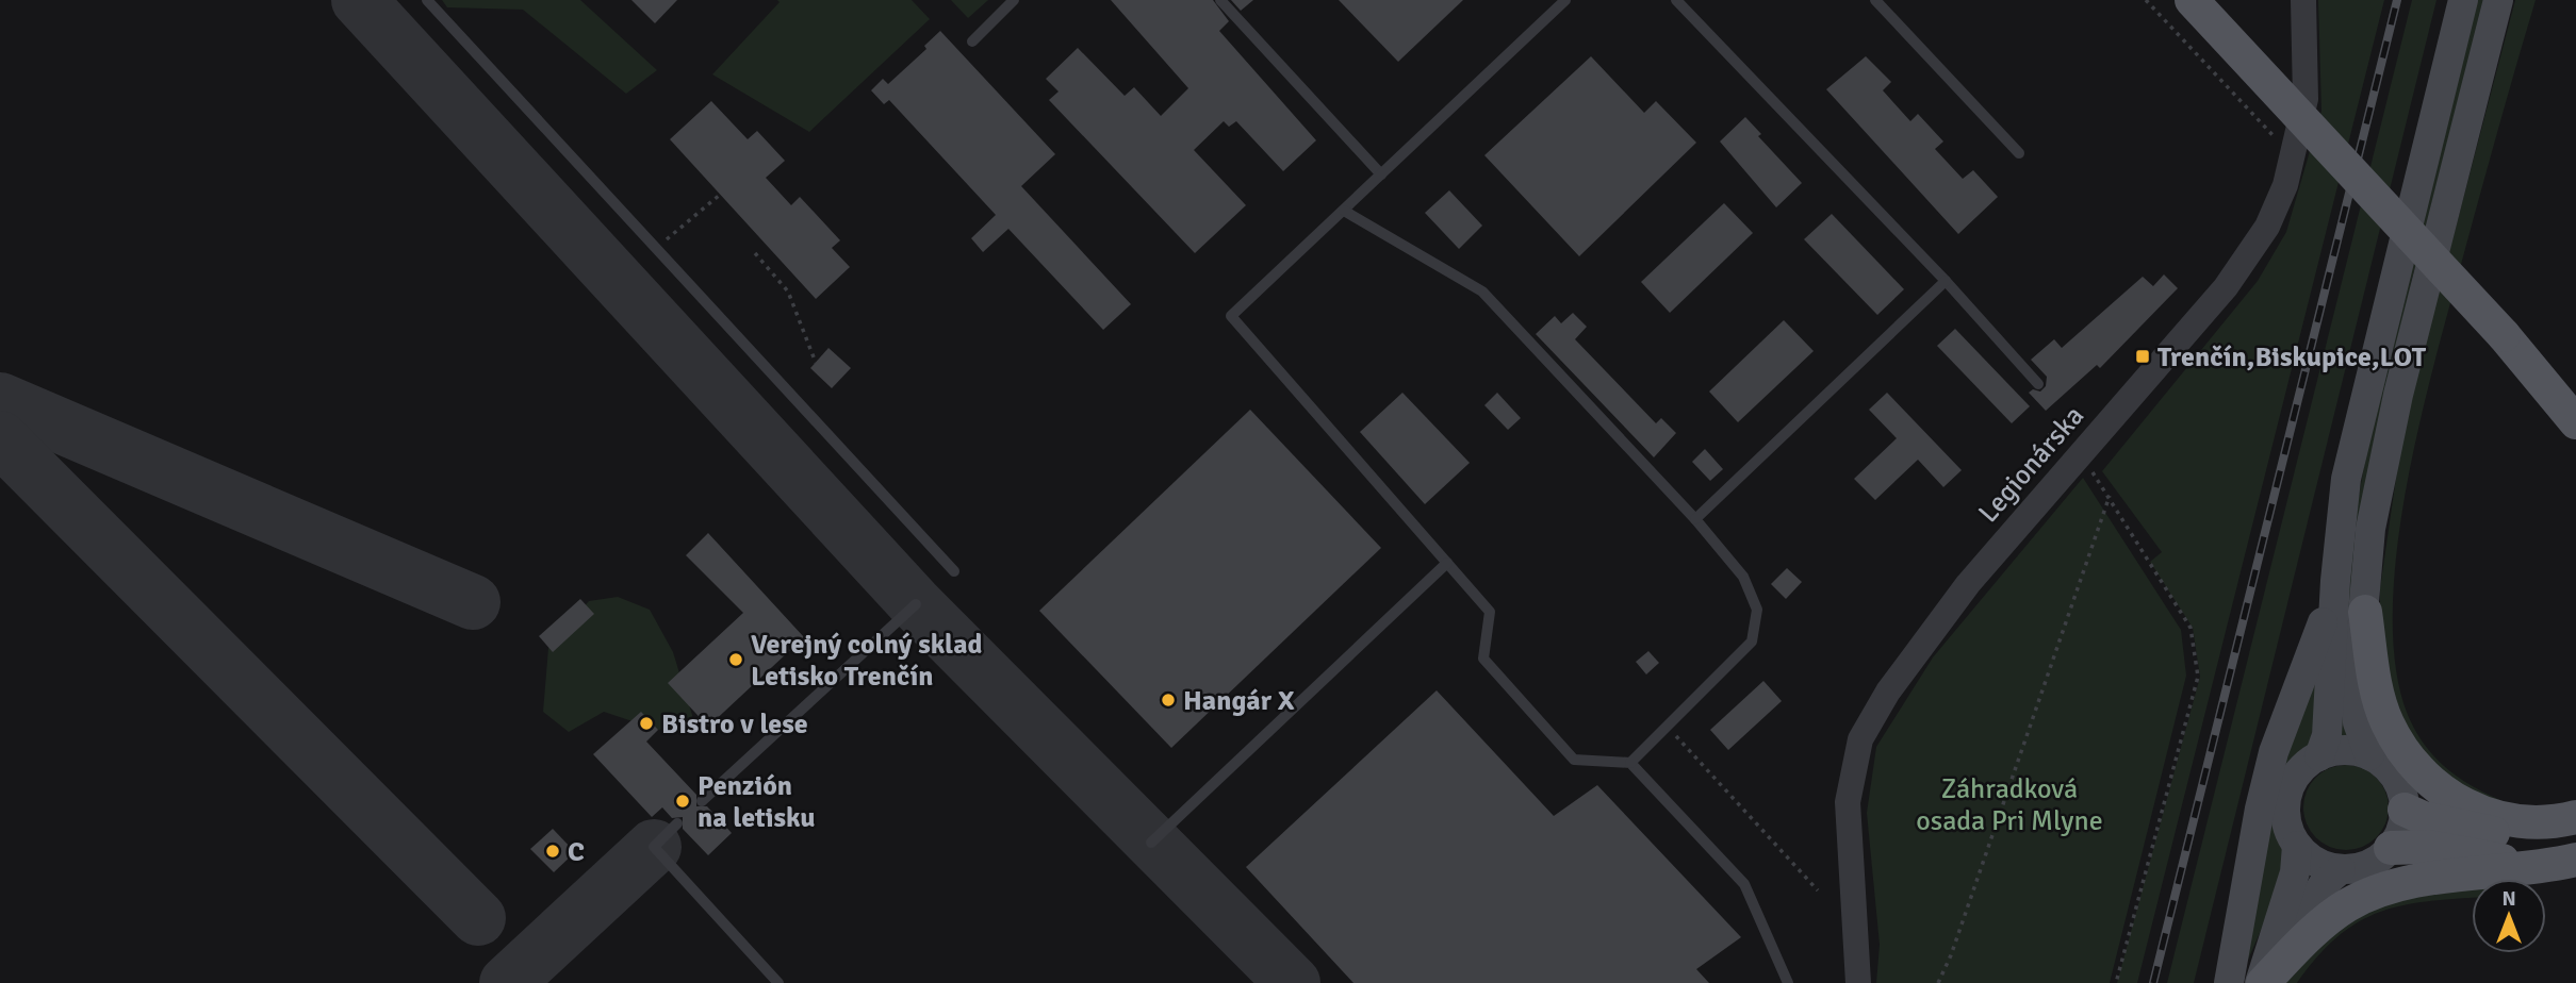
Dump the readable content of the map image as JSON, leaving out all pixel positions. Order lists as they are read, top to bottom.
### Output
{
  "streets": {
    "street": ["Legionárska"]
  },
  "parks": ["Záhradková osada Pri Mlyne"],
  "places": {
    "transit": ["Trenčín,Biskupice,LOT"],
    "other": [
      "Verejný colný sklad Letisko Trenčín",
      "Hangár X",
      "Bistro v lese",
      "Penzión na letisku",
      "C"
    ]
  },
  "north": "top"
}
